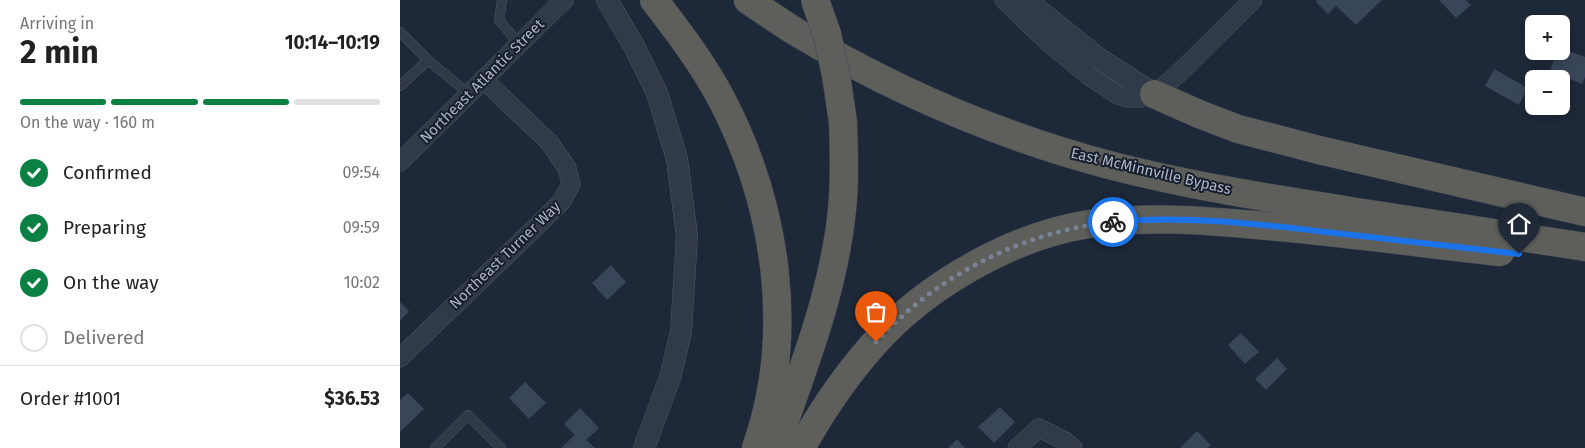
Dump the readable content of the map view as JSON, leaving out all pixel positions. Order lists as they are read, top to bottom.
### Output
{
  "streets": {
    "highway": ["East McMinnville Bypass"],
    "street": ["Northeast Atlantic Street", "Northeast Turner Way"]
  },
  "crossings": [
    ["Northeast Atlantic Street", "Northeast Turner Way"]
  ],
  "page": {
    "heading": ["2 min", "Arriving in", "10:14–10:19"],
    "panel": ["Order #1001", "$36.53"],
    "map_buttons": ["+", "−"],
    "bar": "On the way · 160 m",
    "list": [
      ["Confirmed", "09:54"],
      ["Preparing", "09:59"],
      ["On the way", "10:02"],
      "Delivered"
    ]
  }
}
